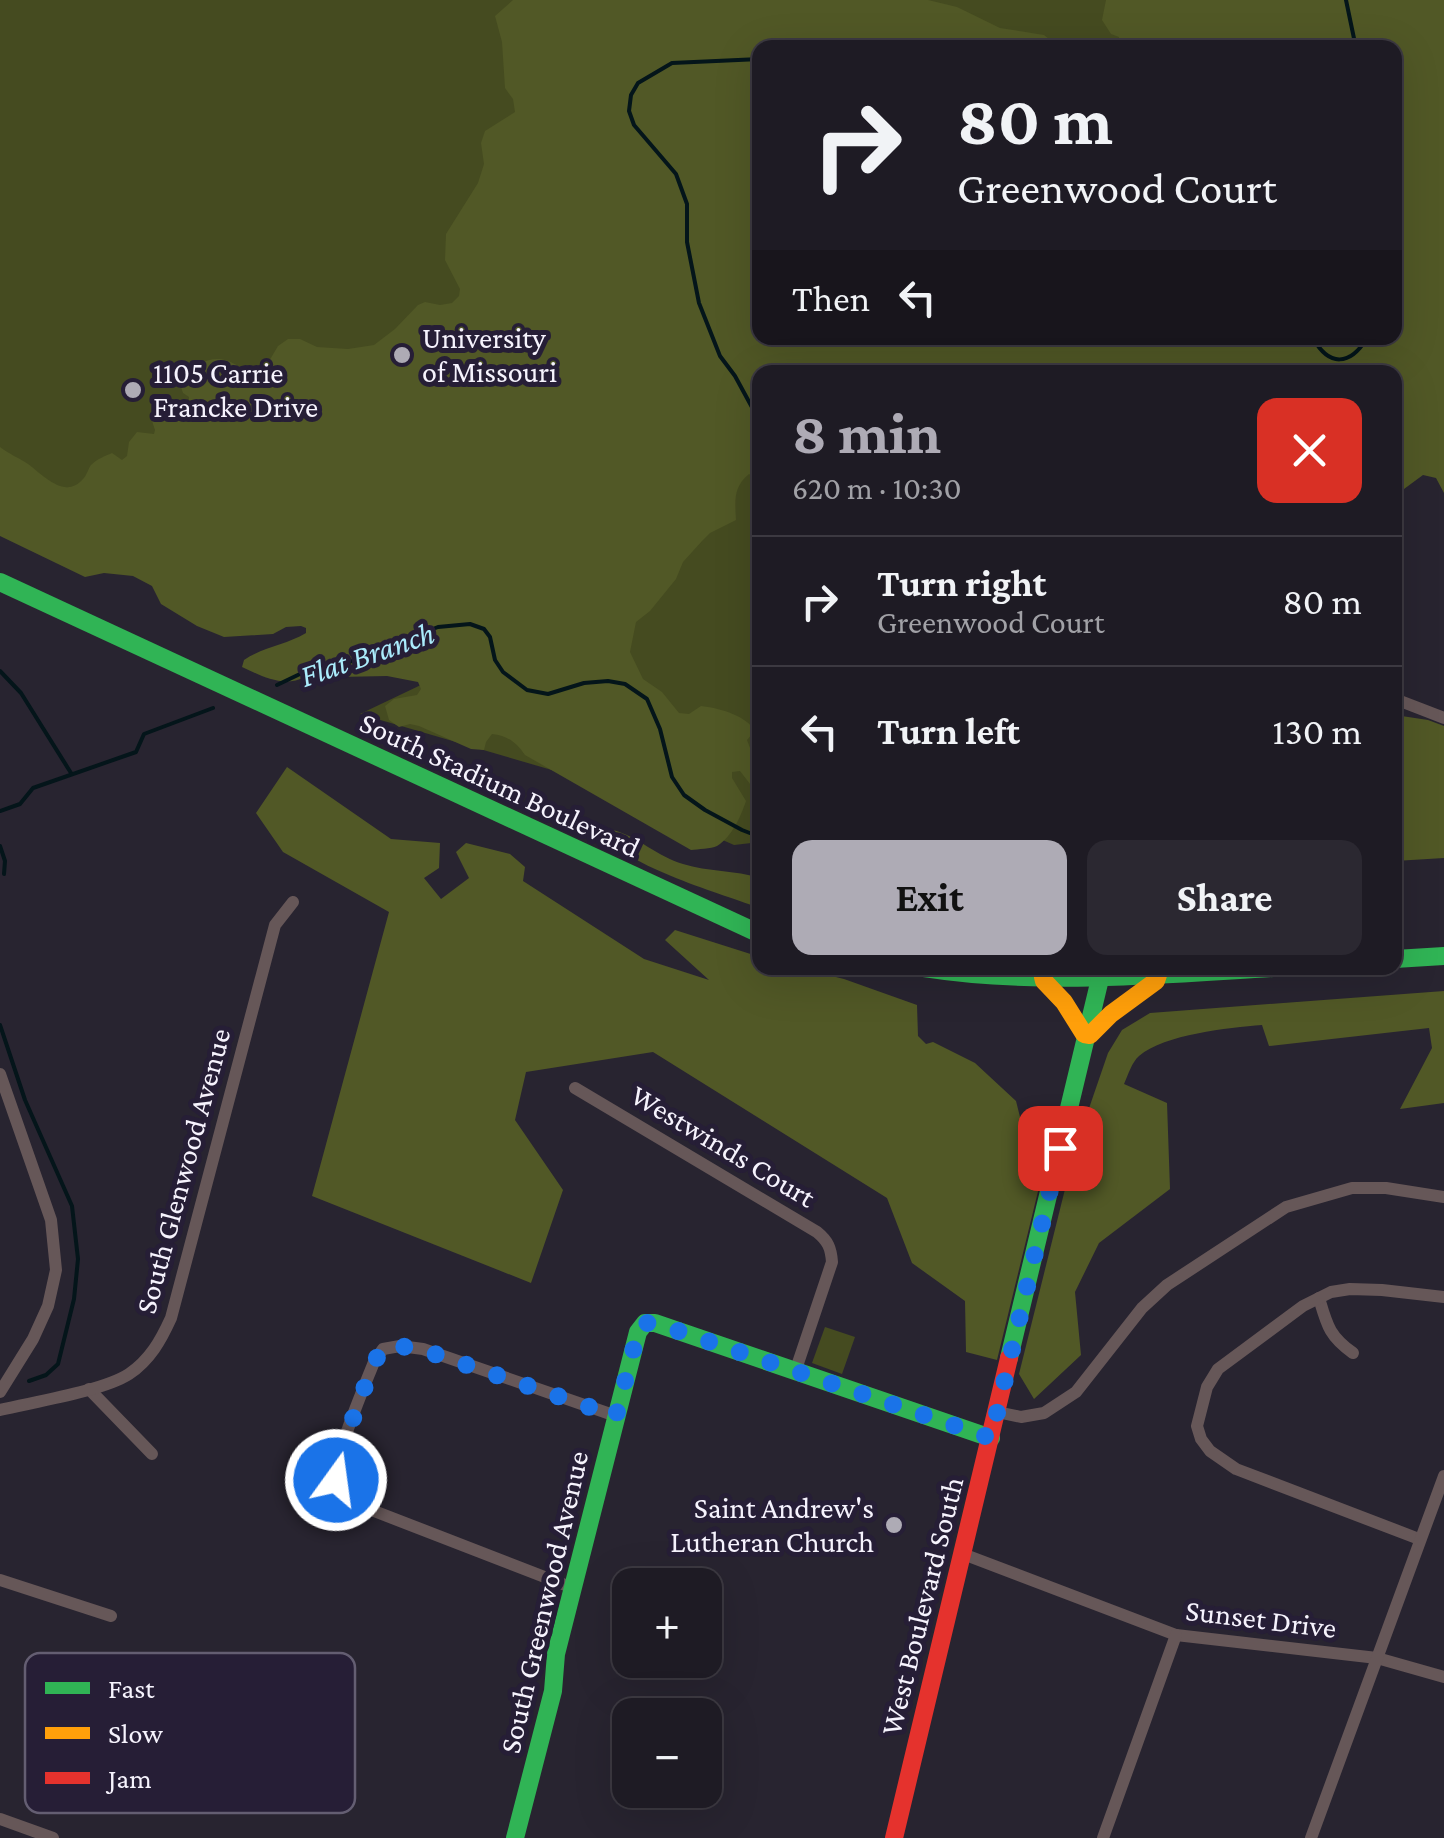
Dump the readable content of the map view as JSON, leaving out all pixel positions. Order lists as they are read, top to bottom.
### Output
{
  "streets": {
    "main road": ["South Stadium Boulevard", "South Greenwood Avenue", "West Boulevard South"],
    "street": ["Westwinds Court", "South Glenwood Avenue", "Sunset Drive"]
  },
  "crossings": [
    ["Westwinds Court", "South Greenwood Avenue"],
    ["West Boulevard South", "Sunset Drive"]
  ],
  "water": ["Flat Branch"],
  "places": ["University of Missouri", "1105 Carrie Francke Drive", "Saint Andrew's Lutheran Church"],
  "legend": ["Fast", "Slow", "Jam"],
  "page": {
    "turn": ["80 m", "Greenwood Court"],
    "then": "Then",
    "heading": ["8 min", "620 m · 10:30"],
    "list": [
      {
        "name": "Turn right",
        "note": "Greenwood Court",
        "value": "80 m"
      },
      {
        "name": "Turn left",
        "value": "130 m"
      }
    ],
    "buttons": ["Exit", "Share"],
    "map_buttons": ["+", "−"]
  }
}
